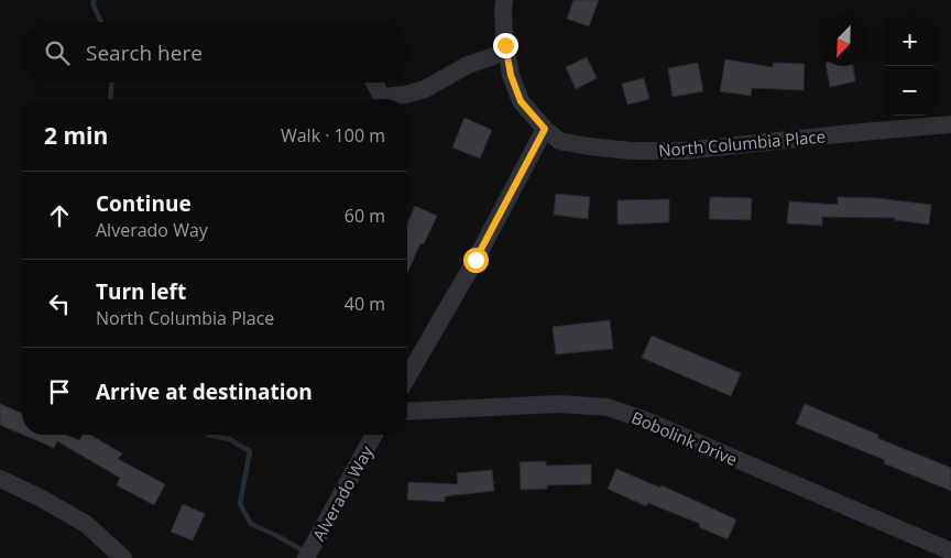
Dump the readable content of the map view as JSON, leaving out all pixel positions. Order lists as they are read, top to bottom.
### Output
{
  "streets": {
    "street": ["North Columbia Place", "Bobolink Drive", "Alverado Way"]
  },
  "north": "bottom left",
  "page": {
    "map_buttons": ["+", "−"],
    "search": "Search here",
    "heading": ["2 min", "Walk · 100 m"],
    "list": [
      ["Continue", "Alverado Way", "60 m"],
      ["Turn left", "North Columbia Place", "40 m"],
      "Arrive at destination"
    ]
  }
}
